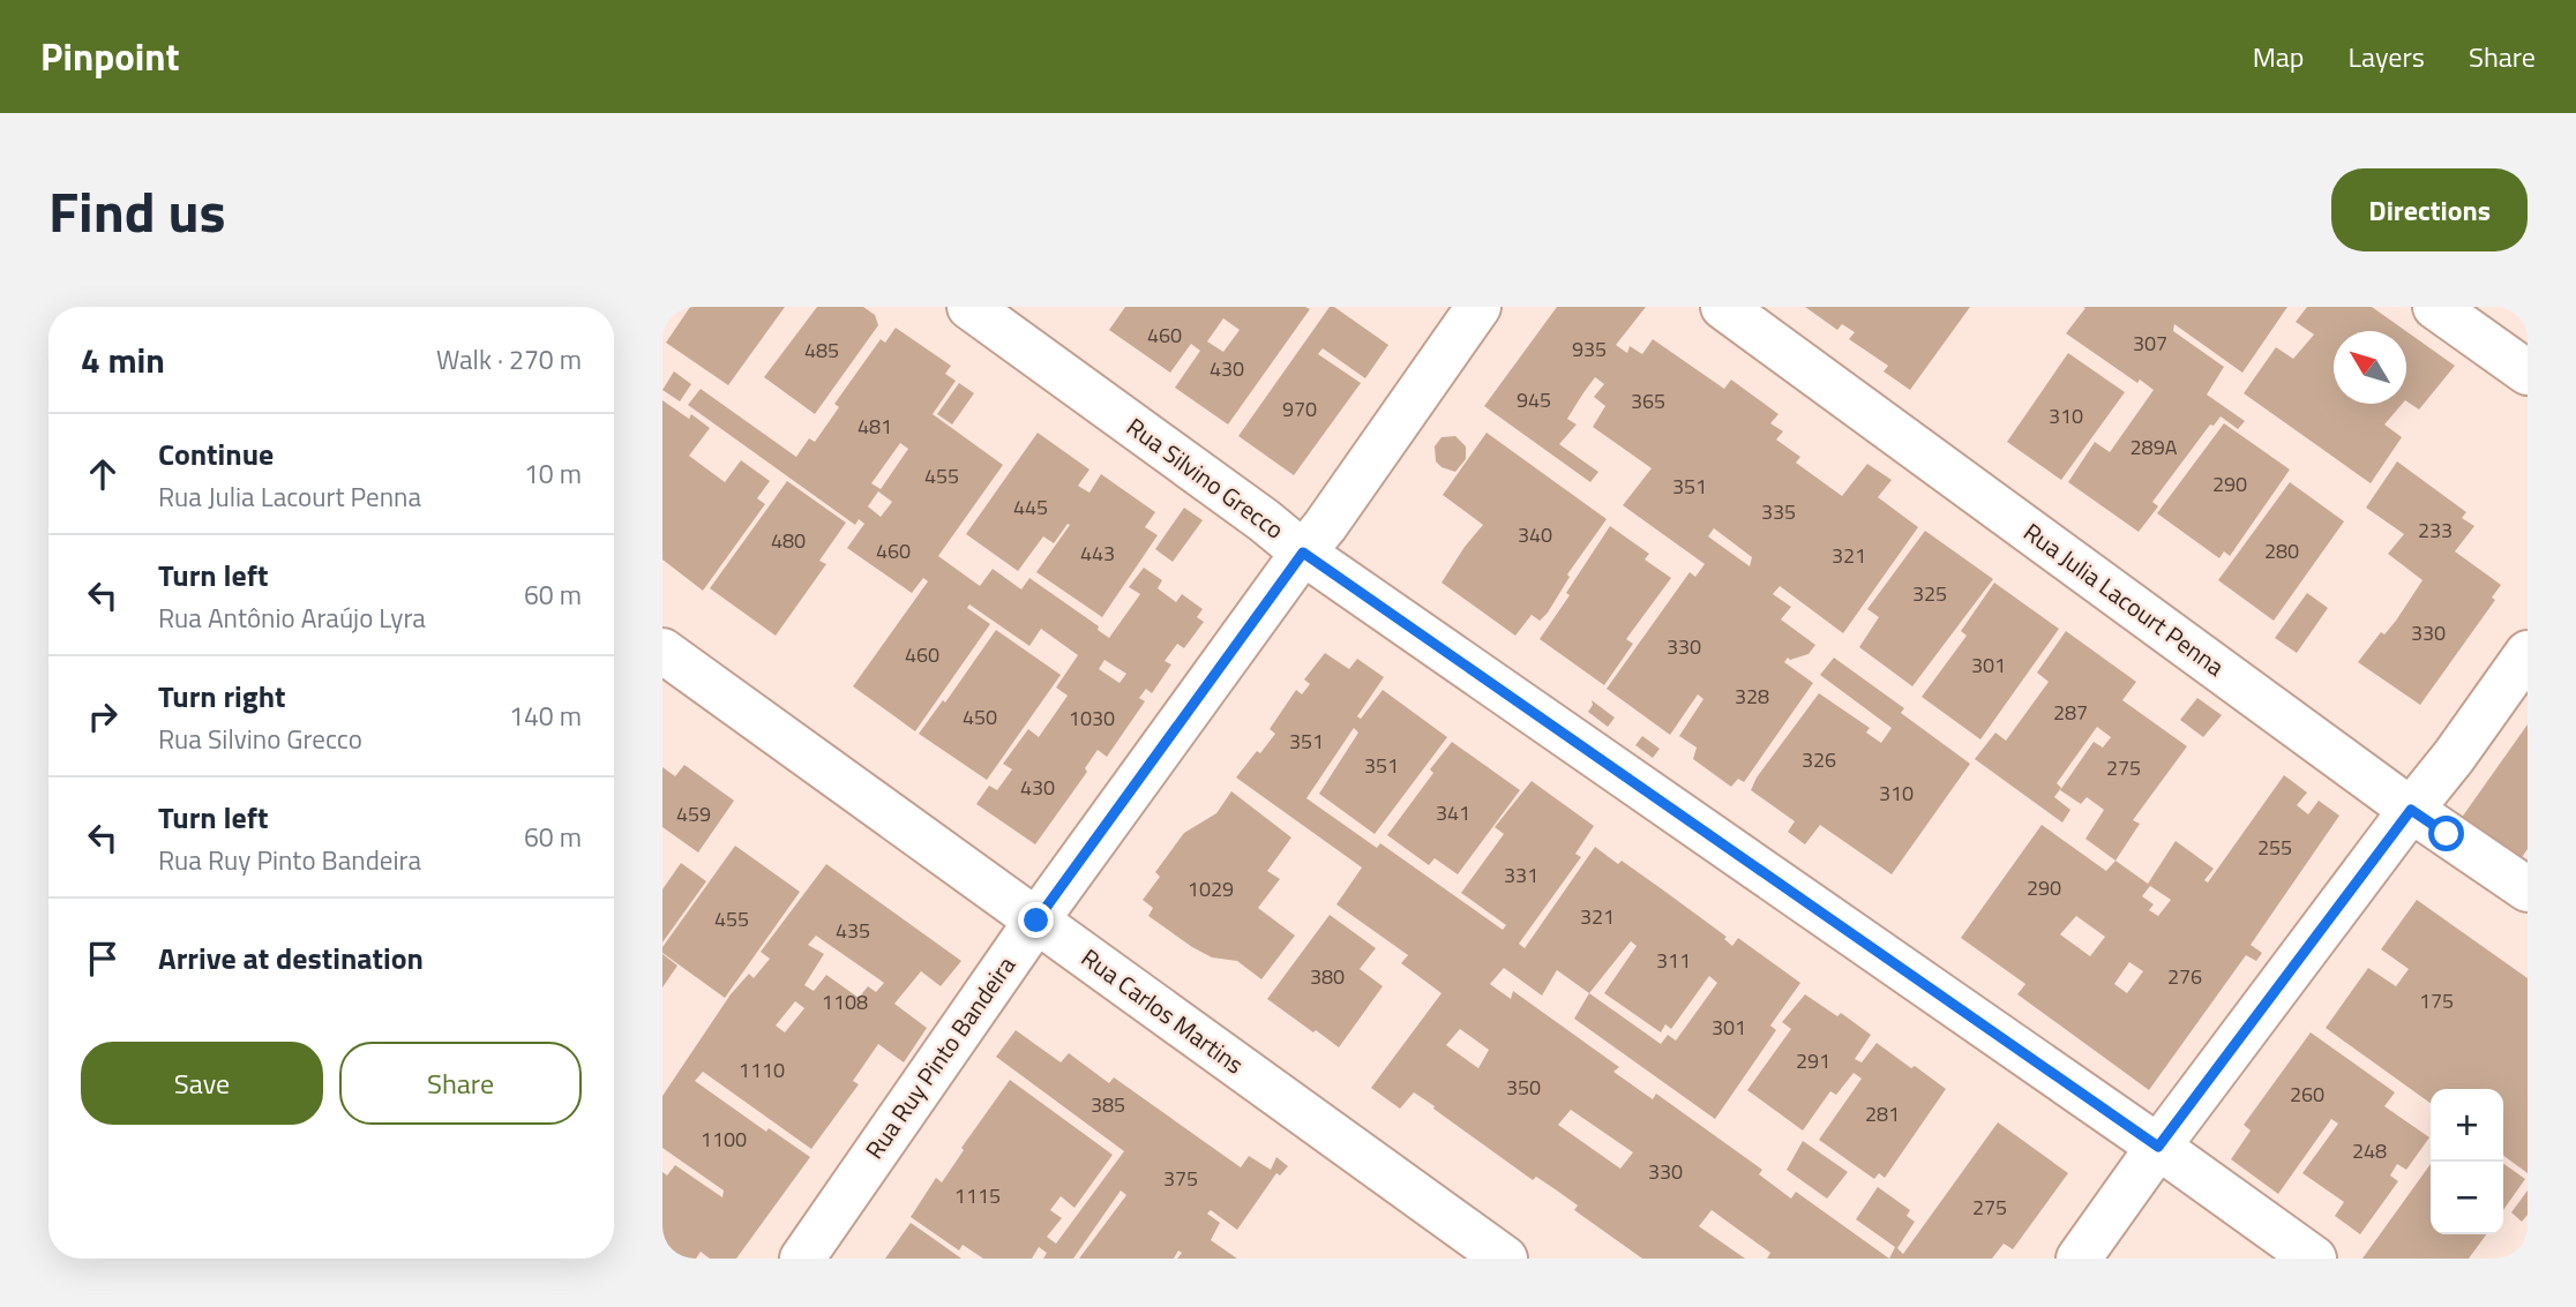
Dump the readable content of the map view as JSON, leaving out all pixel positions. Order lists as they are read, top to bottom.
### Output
{
  "streets": {
    "street": [
      "Rua Silvino Grecco",
      "Rua Julia Lacourt Penna",
      "Rua Carlos Martins",
      "Rua Ruy Pinto Bandeira"
    ]
  },
  "crossings": [
    ["Rua Silvino Grecco", "Rua Ruy Pinto Bandeira"],
    ["Rua Carlos Martins", "Rua Ruy Pinto Bandeira"]
  ],
  "house_numbers": [
    "460",
    "307",
    "935",
    "485",
    "430",
    "945",
    "365",
    "970",
    "310",
    "481",
    "289A",
    "455",
    "290",
    "351",
    "445",
    "335",
    "233",
    "340",
    "480",
    "460",
    "280",
    "443",
    "321",
    "325",
    "330",
    "330",
    "460",
    "301",
    "328",
    "287",
    "450",
    "1030",
    "351",
    "326",
    "351",
    "275",
    "430",
    "310",
    "341",
    "459",
    "255",
    "331",
    "290",
    "1029",
    "321",
    "455",
    "435",
    "311",
    "380",
    "276",
    "175",
    "1108",
    "301",
    "291",
    "1110",
    "350",
    "260",
    "385",
    "281",
    "1100",
    "248",
    "330",
    "375",
    "1115",
    "275"
  ],
  "north": "top left",
  "page": {
    "header": "Pinpoint",
    "nav": ["Map", "Layers", "Share"],
    "title": "Find us",
    "buttons": [
      "Directions",
      ["Save", "Share"]
    ],
    "heading": ["4 min", "Walk · 270 m"],
    "list": [
      ["Continue", "Rua Julia Lacourt Penna", "10 m"],
      ["Turn left", "Rua Antônio Araújo Lyra", "60 m"],
      ["Turn right", "Rua Silvino Grecco", "140 m"],
      ["Turn left", "Rua Ruy Pinto Bandeira", "60 m"],
      "Arrive at destination"
    ],
    "map_buttons": ["+", "−"]
  }
}
